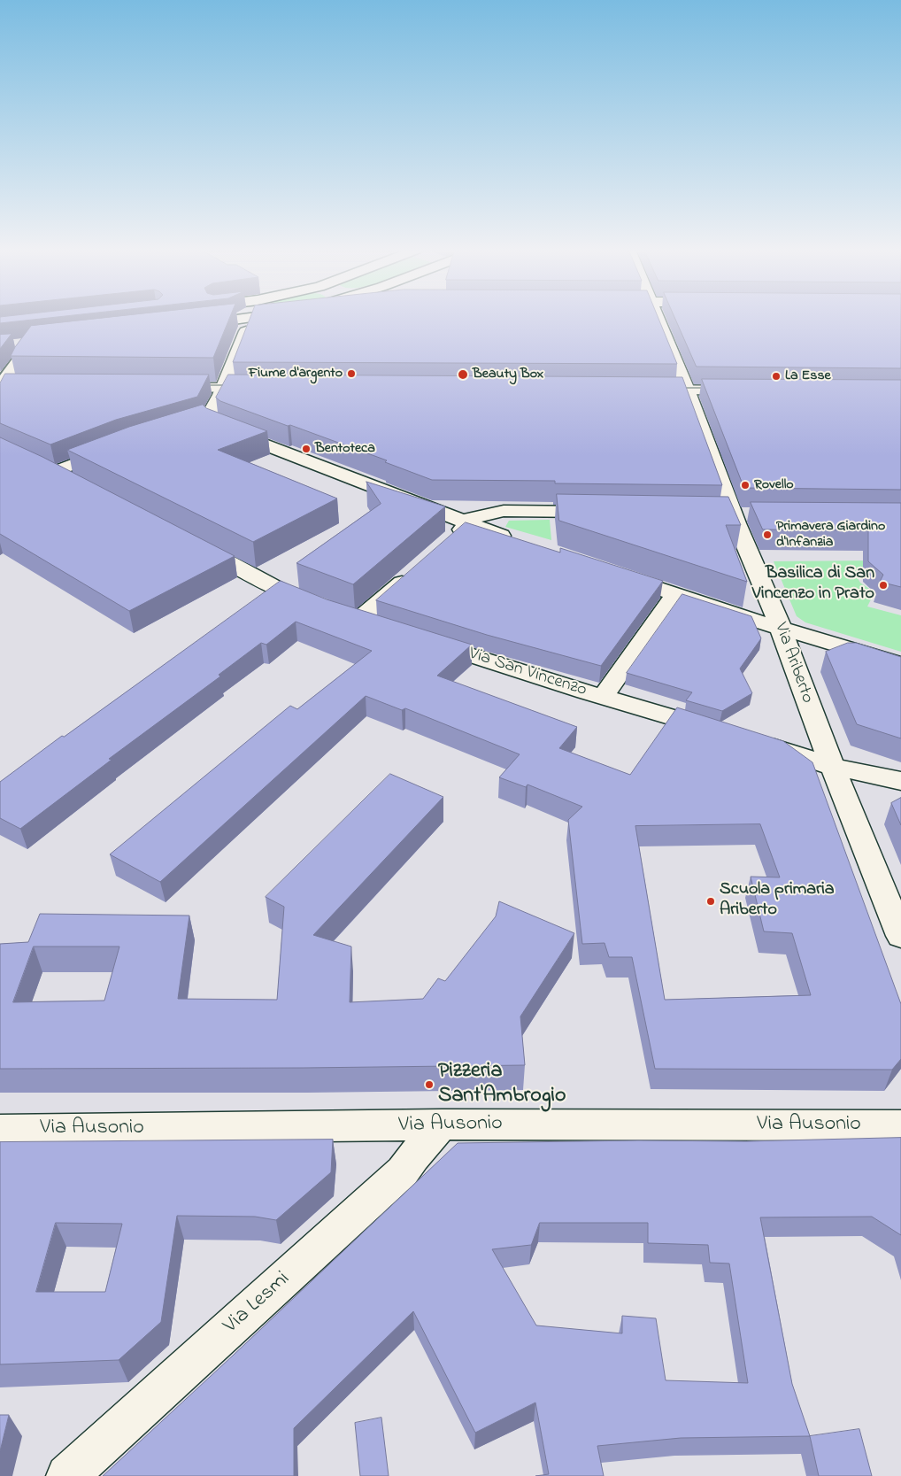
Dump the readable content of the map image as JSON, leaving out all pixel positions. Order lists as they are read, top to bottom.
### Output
{
  "streets": {
    "street": [
      "Via Ariberto",
      "Via San Vincenzo",
      "Via Ausonio",
      "Via Lesmi"
    ]
  },
  "crossings": [
    ["Via Ausonio", "Via Lesmi"]
  ],
  "places": [
    "Fiume d'argento",
    "Beauty Box",
    "La Esse",
    "Bentoteca",
    "Rovello",
    "Primavera Giardino d'Infanzia",
    "Basilica di San Vincenzo in Prato",
    "Scuola primaria Ariberto",
    "Pizzeria Sant'Ambrogio"
  ]
}
